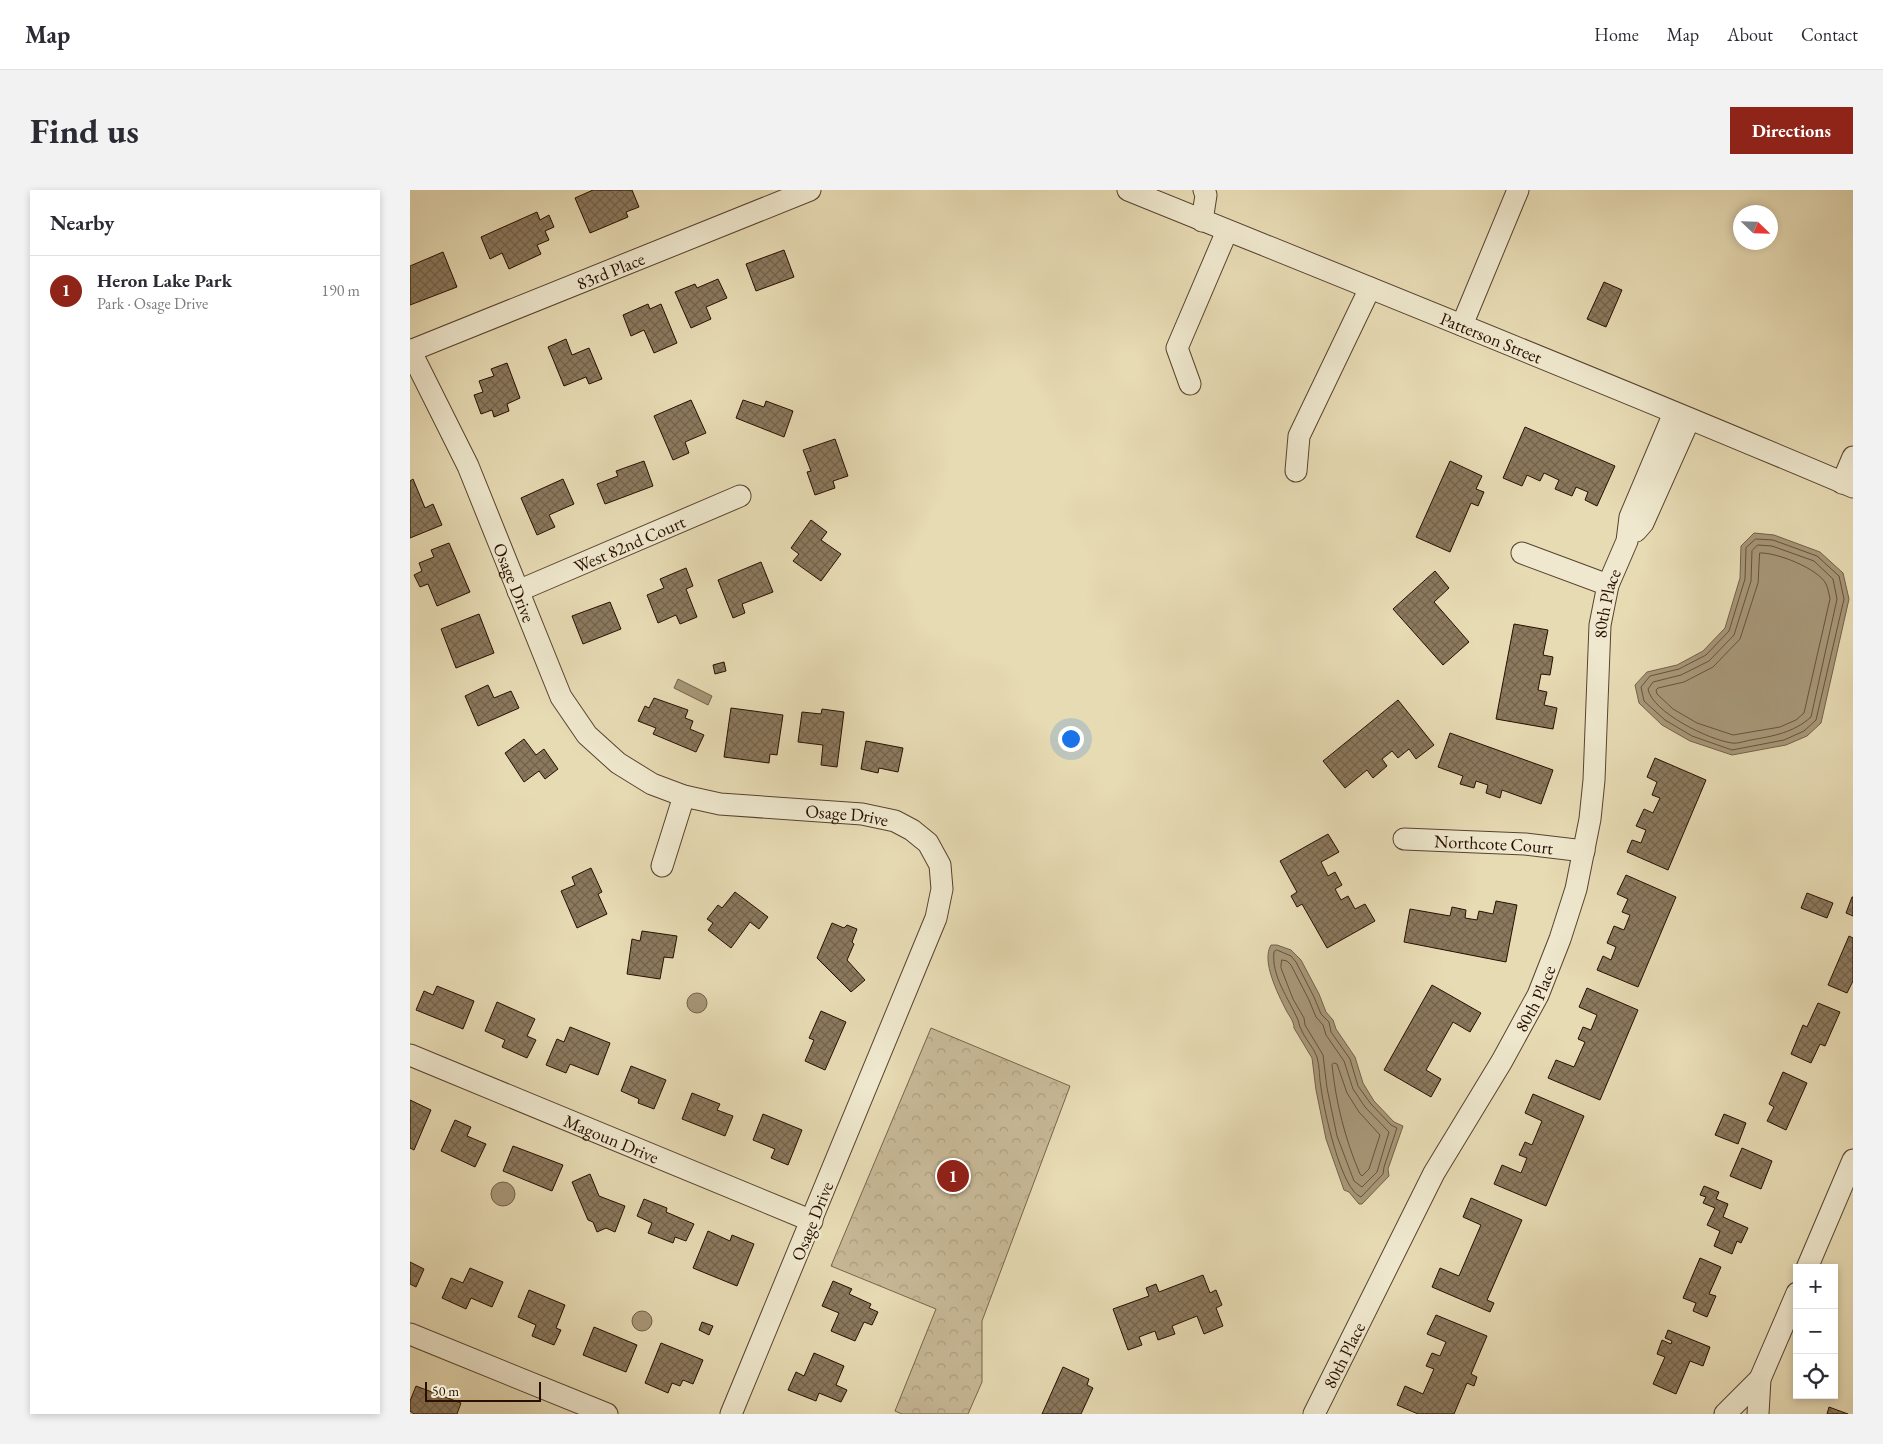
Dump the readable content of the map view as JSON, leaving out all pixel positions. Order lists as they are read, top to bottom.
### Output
{
  "streets": {
    "street": [
      "83rd Place",
      "Patterson Street",
      "West 82nd Court",
      "Osage Drive",
      "80th Place",
      "Northcote Court",
      "Magoun Drive"
    ]
  },
  "crossings": [
    ["83rd Place", "Osage Drive"],
    ["Patterson Street", "80th Place"],
    ["West 82nd Court", "Osage Drive"],
    ["Osage Drive", "Magoun Drive"],
    ["80th Place", "Northcote Court"]
  ],
  "scale_bar": "50 m",
  "north": "bottom right",
  "page": {
    "header": "Map",
    "nav": [
      "Home",
      "Map",
      "About",
      "Contact"
    ],
    "buttons": "Directions",
    "title": "Find us",
    "heading": "Nearby",
    "list": [
      {
        "mark": "1",
        "name": "Heron Lake Park",
        "note": "Park · Osage Drive",
        "value": "190 m"
      }
    ],
    "pins": "1",
    "map_buttons": ["+", "−"],
    "scale": "50 m"
  }
}
